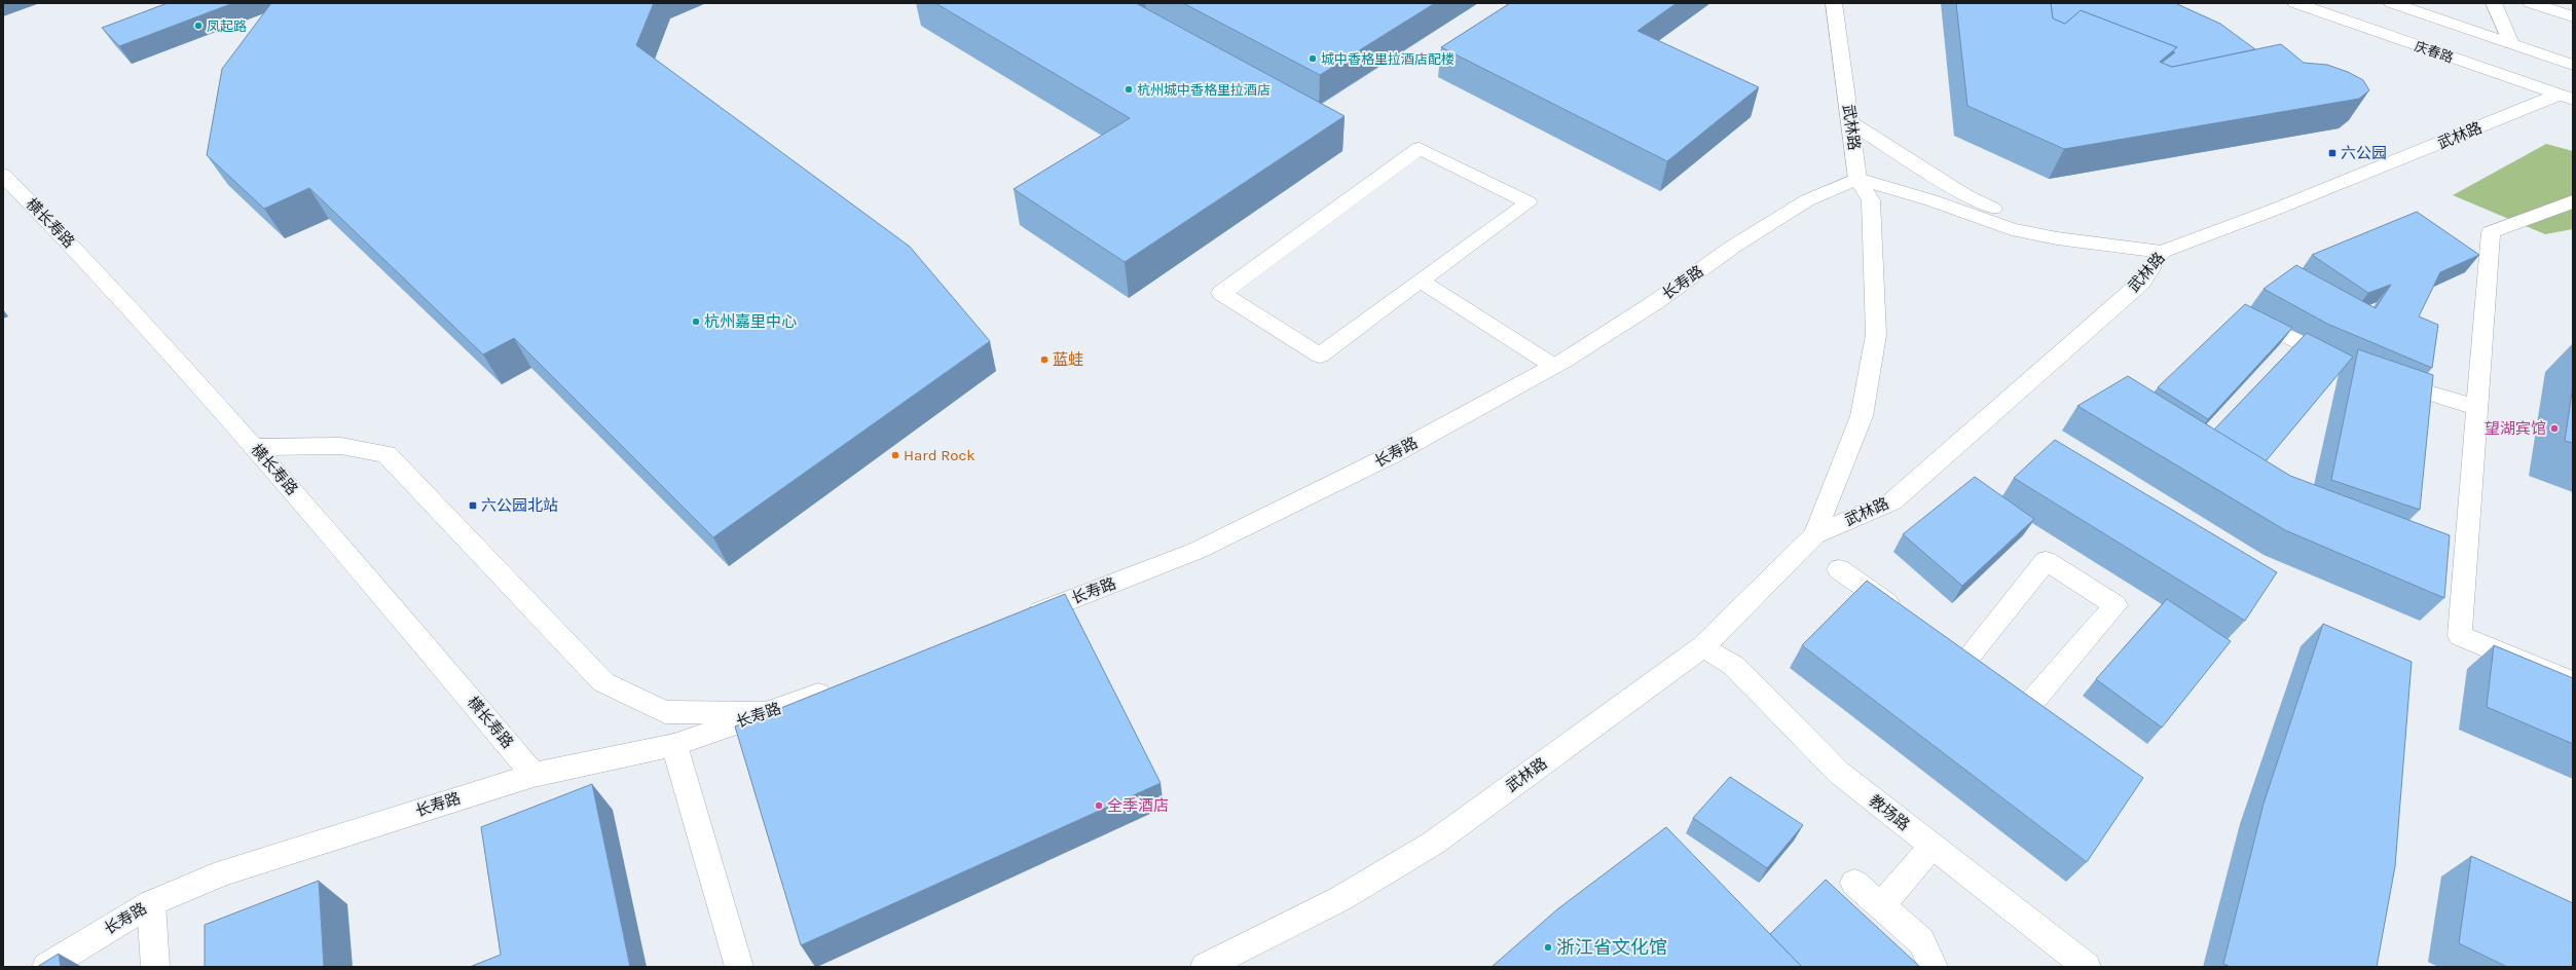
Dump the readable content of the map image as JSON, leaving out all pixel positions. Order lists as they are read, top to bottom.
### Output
{
  "streets": {
    "street": [
      "庆春路",
      "武林路",
      "横长寿路",
      "长寿路",
      "教场路"
    ]
  },
  "crossings": [
    ["庆春路", "武林路"],
    ["武林路", "长寿路"],
    ["武林路", "教场路"],
    ["横长寿路", "长寿路"]
  ],
  "places": {
    "other": [
      "凤起路",
      "城中香格里拉酒店配楼",
      "杭州城中香格里拉酒店",
      "杭州嘉里中心",
      "蓝蛙",
      "望湖宾馆",
      "Hard Rock",
      "全季酒店",
      "浙江省文化馆"
    ],
    "transit": ["六公园", "六公园北站"]
  }
}
